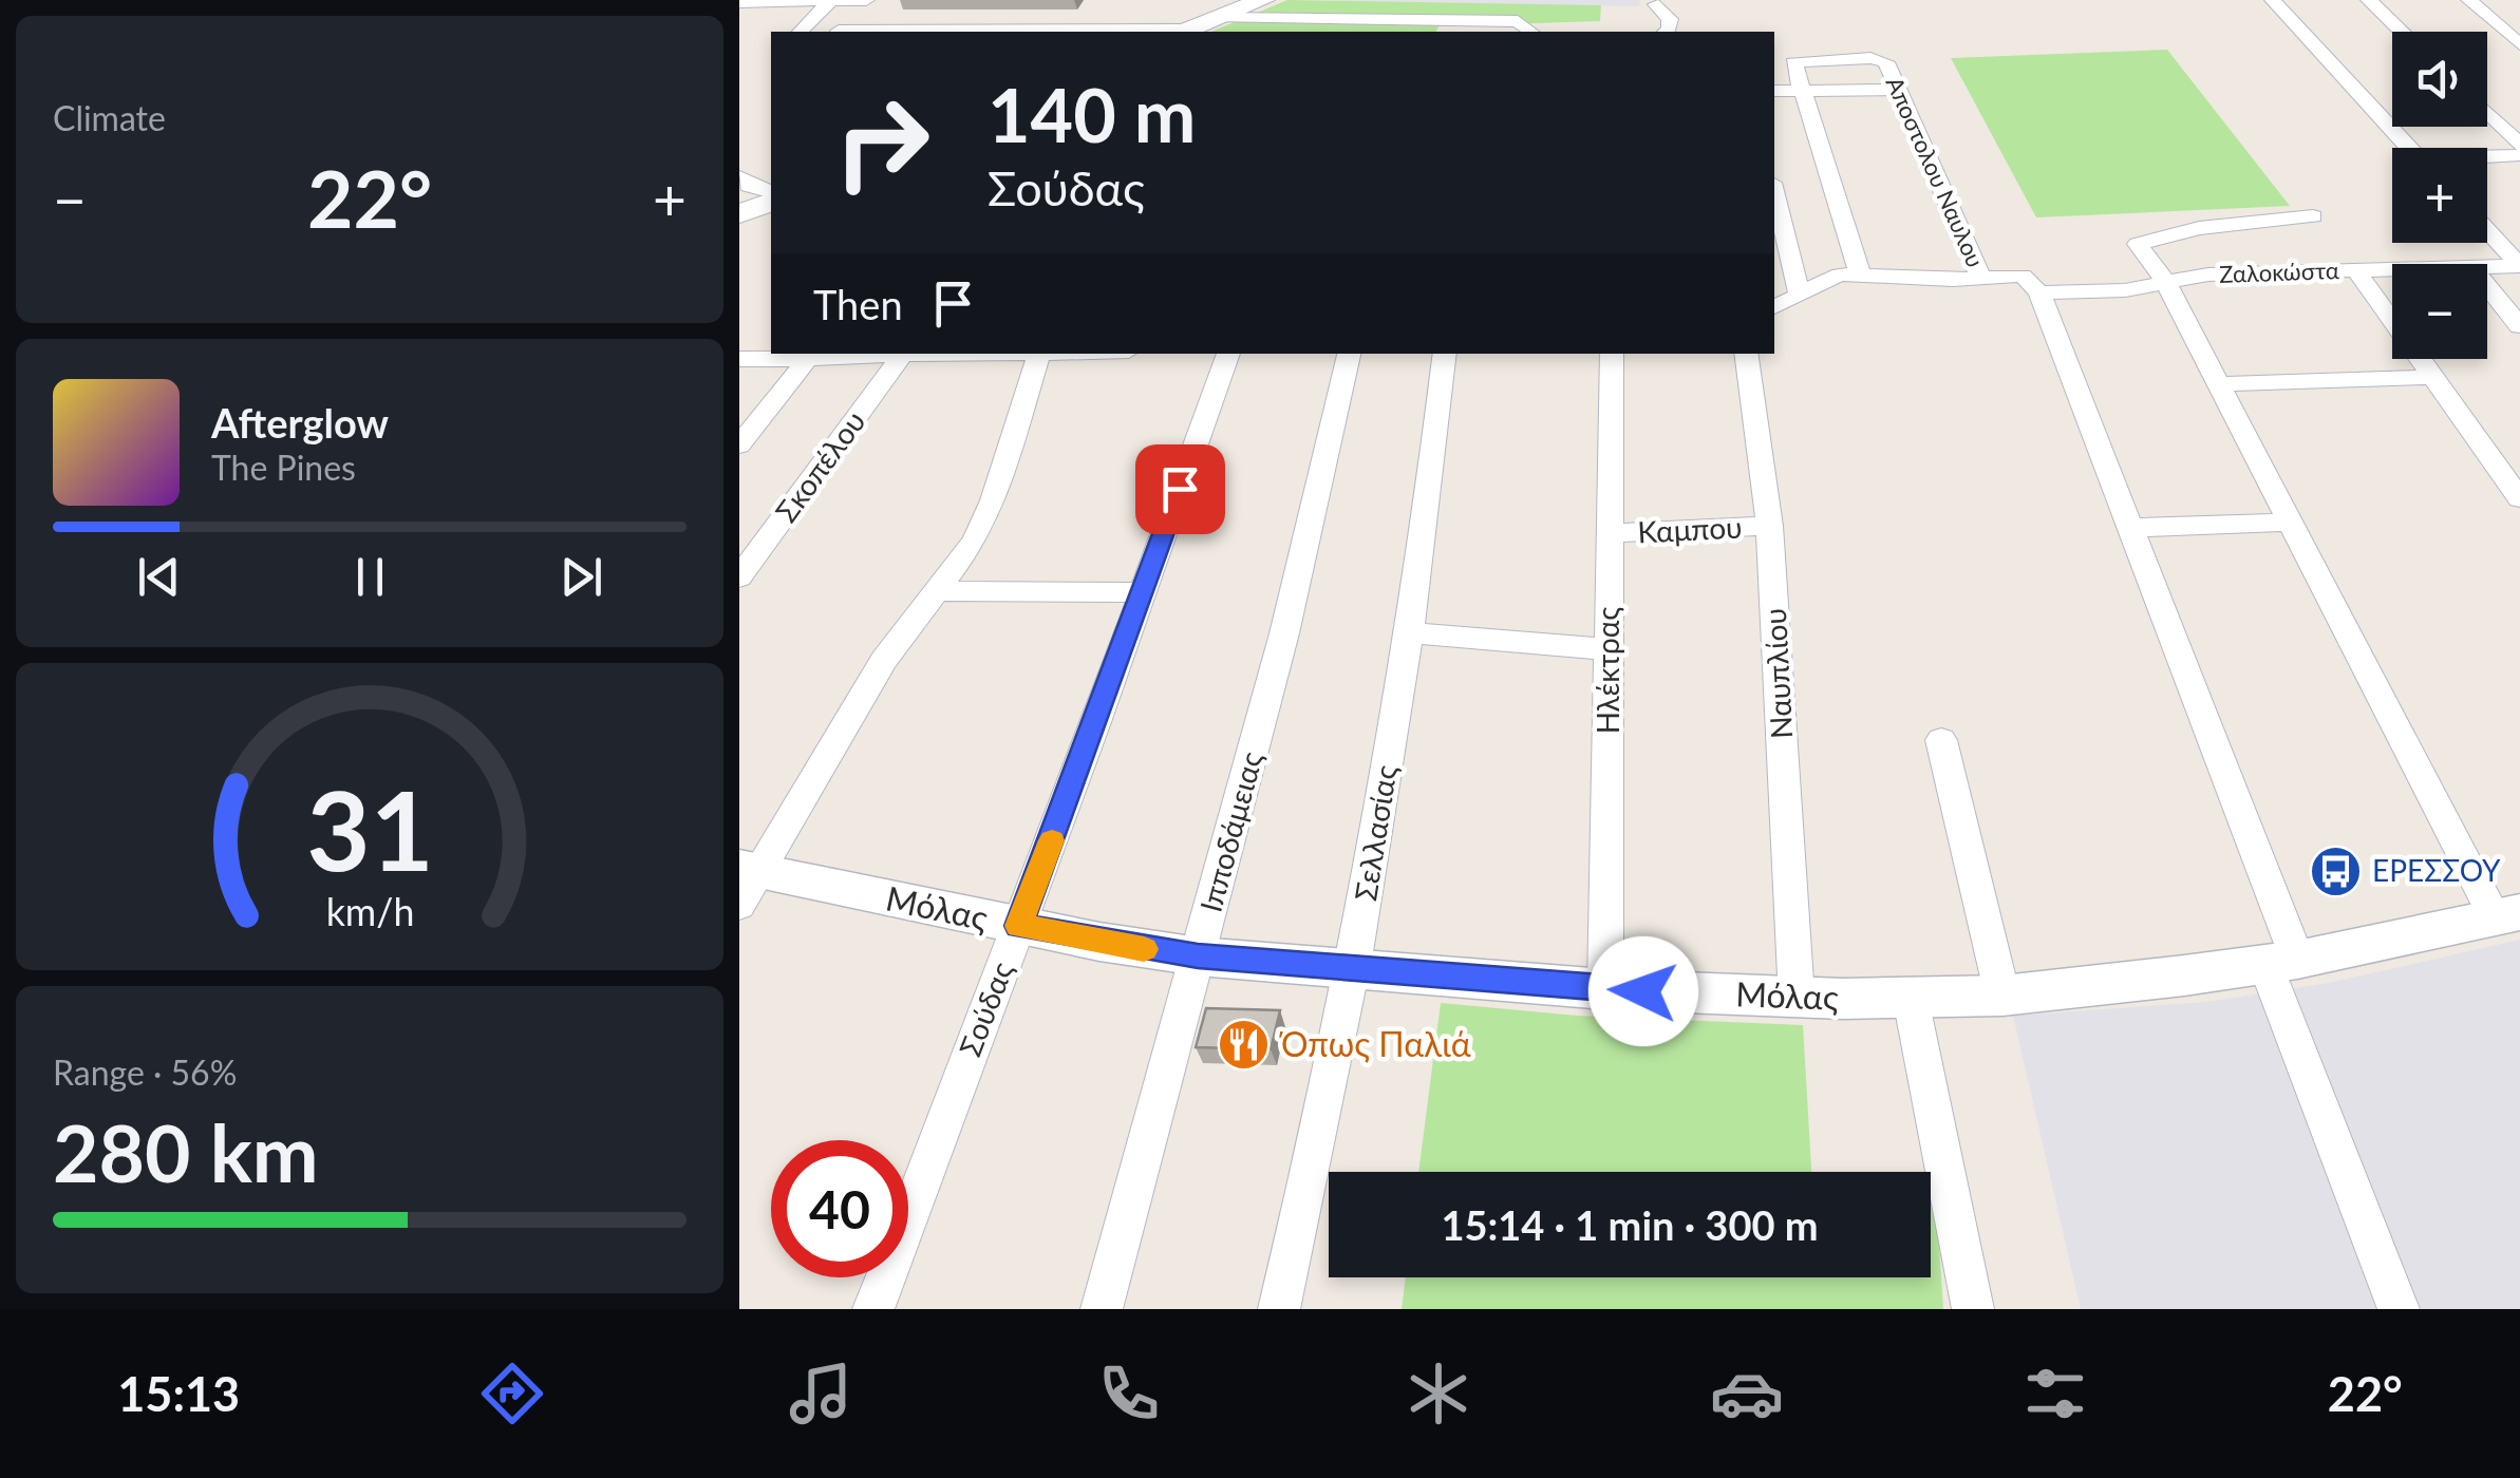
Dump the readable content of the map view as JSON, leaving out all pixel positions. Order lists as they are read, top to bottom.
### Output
{
  "streets": {
    "street": [
      "Αποστολου Ναυλου",
      "Ζαλοκώστα",
      "Σκοπέλου",
      "Καμπου",
      "Ηλέκτρας",
      "Ναυπλίου",
      "Ιπποδάμειας",
      "Σελλασίας",
      "Μόλας",
      "Σούδας"
    ]
  },
  "crossings": [
    ["Αποστολου Ναυλου", "Ζαλοκώστα"],
    ["Καμπου", "Ηλέκτρας"],
    ["Καμπου", "Ναυπλίου"],
    ["Ηλέκτρας", "Μόλας"],
    ["Ναυπλίου", "Μόλας"],
    ["Ιπποδάμειας", "Μόλας"],
    ["Σελλασίας", "Μόλας"],
    ["Μόλας", "Σούδας"]
  ],
  "places": {
    "bus stop": ["ΕΡΕΣΣΟΥ"],
    "restaurant": ["Όπως Παλιά"]
  },
  "page": {
    "tile": [
      "Climate",
      ["Range · 56%", "280 km"]
    ],
    "map_buttons": ["+", "−"],
    "turn": ["140 m", "Σούδας"],
    "heat": ["−", "22°", "+"],
    "then": "Then",
    "song": ["Afterglow", "The Pines"],
    "limit": "40",
    "trip": "15:14 · 1 min · 300 m",
    "tabs": ["15:13", "22°"],
    "gauge": ["31", "km/h"]
  }
}
